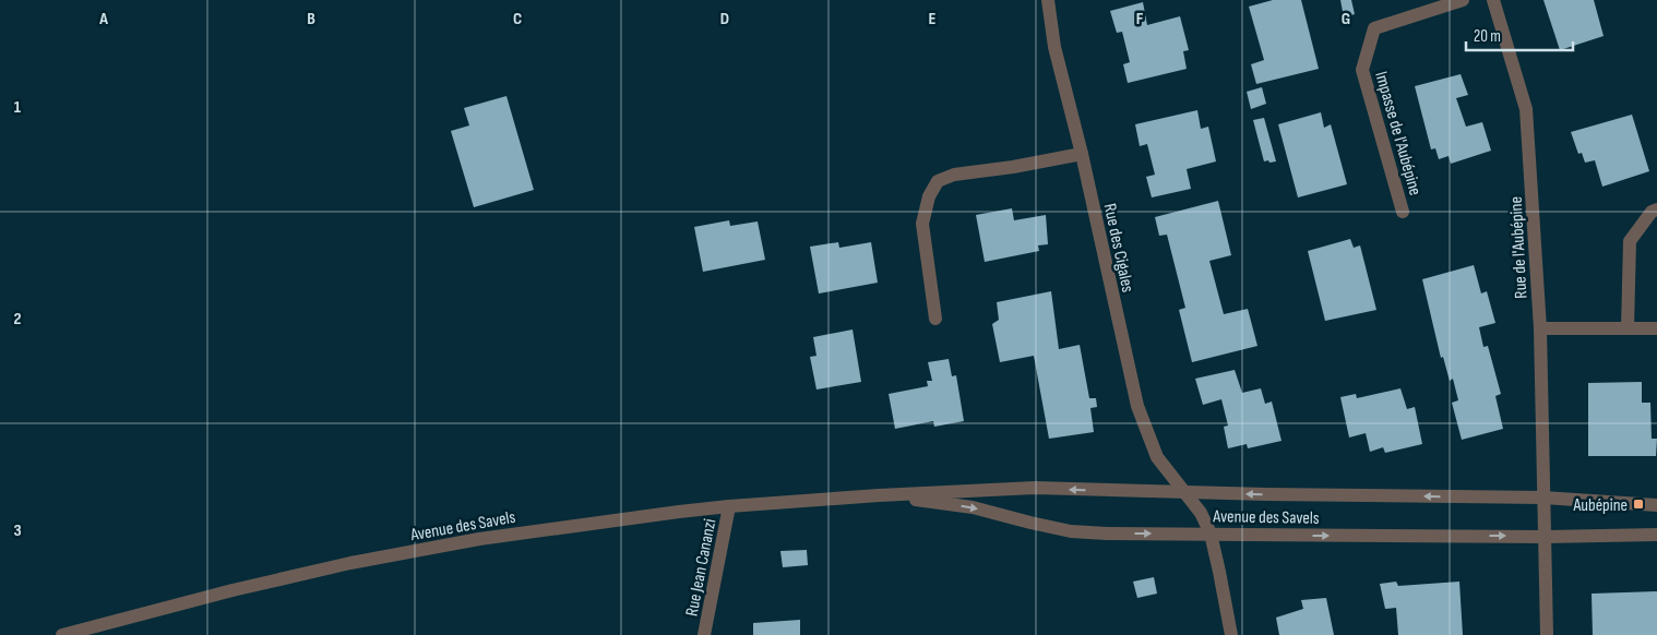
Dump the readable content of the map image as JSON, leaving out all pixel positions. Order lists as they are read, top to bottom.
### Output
{
  "streets": {
    "street": [
      "Impasse de l'Aubépine",
      "Rue des Cigales",
      "Rue de l'Aubépine",
      "Avenue des Savels",
      "Rue Jean Cananzi"
    ]
  },
  "crossings": [
    ["Rue des Cigales", "Avenue des Savels"],
    ["Rue de l'Aubépine", "Avenue des Savels"],
    ["Avenue des Savels", "Rue Jean Cananzi"]
  ],
  "places": {
    "transit": ["Aubépine"]
  },
  "scale_bar": "20 m",
  "grid": {
    "columns": [
      "A",
      "B",
      "C",
      "D",
      "E",
      "F",
      "G"
    ],
    "rows": ["1", "2", "3"]
  }
}
